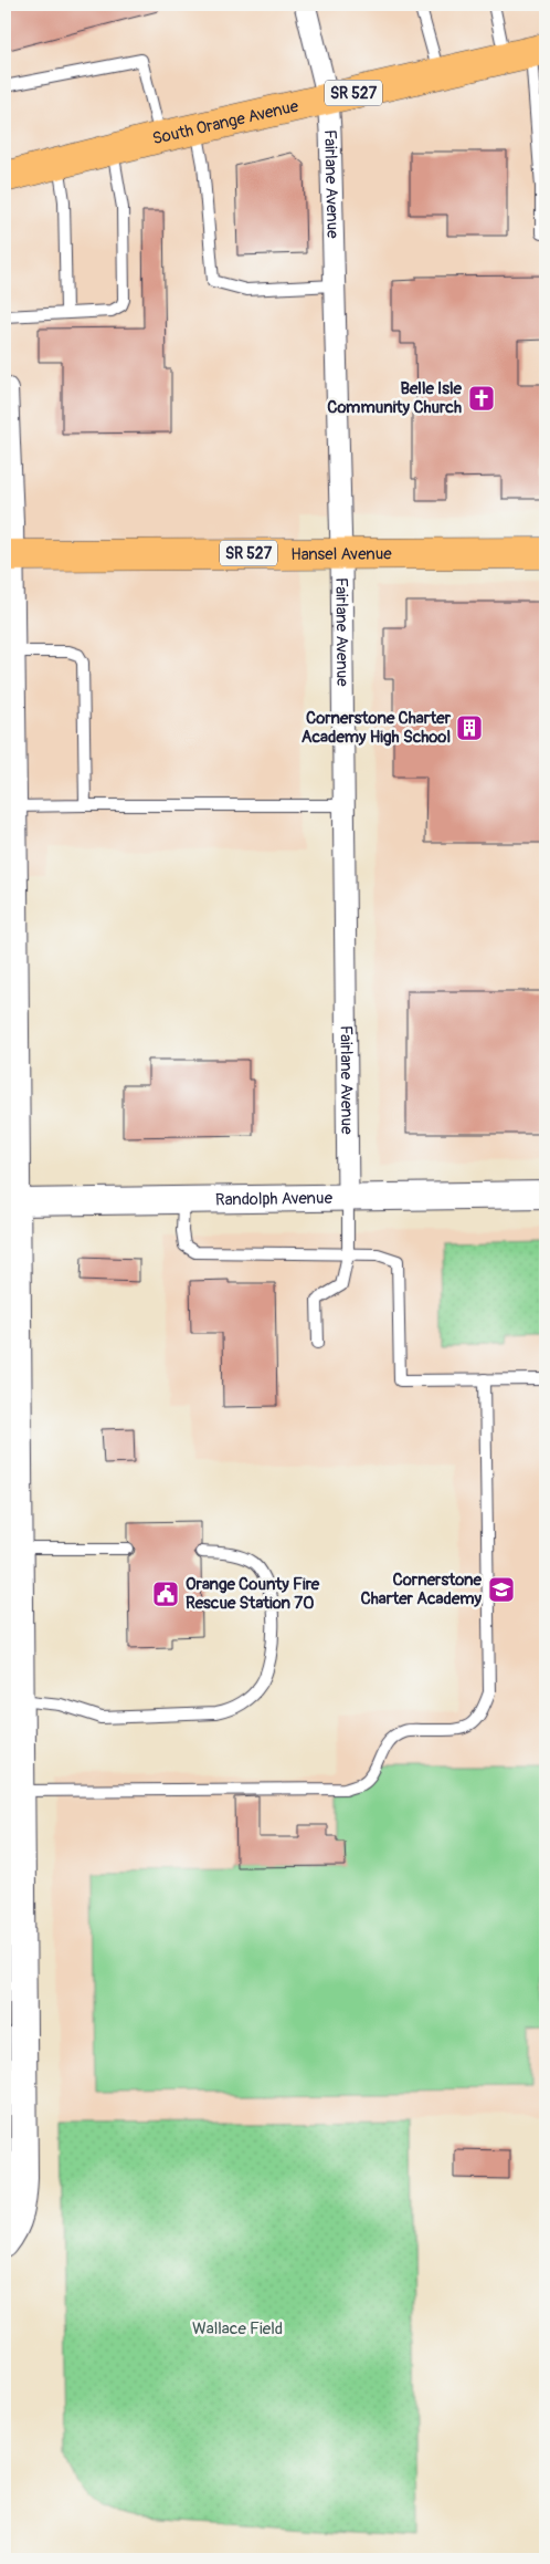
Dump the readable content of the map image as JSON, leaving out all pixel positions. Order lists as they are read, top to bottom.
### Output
{
  "streets": {
    "main road": ["SR 527", "South Orange Avenue", "Hansel Avenue"],
    "street": ["Fairlane Avenue", "Randolph Avenue"]
  },
  "crossings": [
    ["South Orange Avenue", "Fairlane Avenue"],
    ["Fairlane Avenue", "Hansel Avenue"],
    ["Fairlane Avenue", "Randolph Avenue"]
  ],
  "parks": ["Wallace Field"],
  "places": {
    "church": ["Belle Isle Community Church"],
    "building": ["Cornerstone Charter Academy High School"],
    "school or university": ["Cornerstone Charter Academy"],
    "public building": ["Orange County Fire Rescue Station 70"]
  }
}
